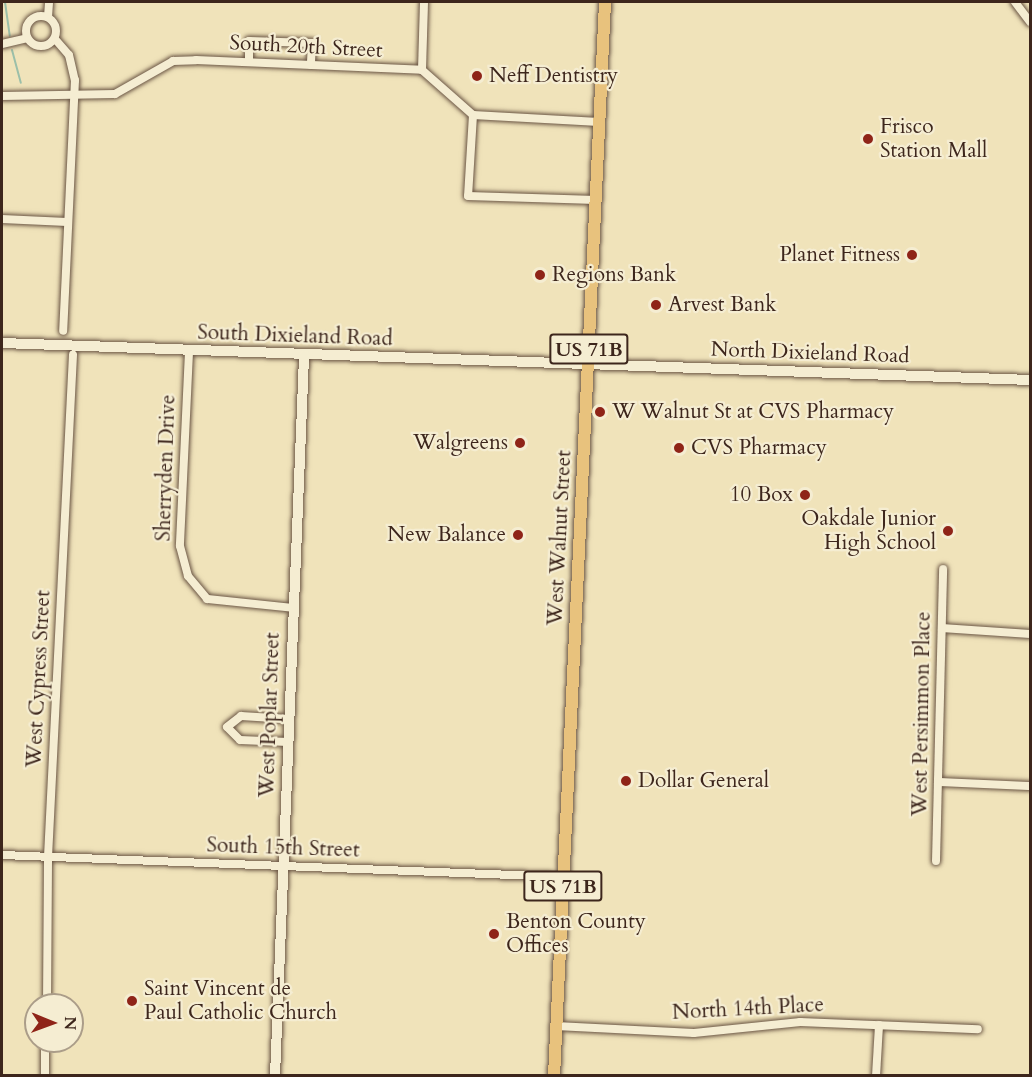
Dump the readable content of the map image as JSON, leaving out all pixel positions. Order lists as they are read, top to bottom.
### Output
{
  "streets": {
    "main road": [
      "South Dixieland Road",
      "US 71B",
      "North Dixieland Road",
      "West Walnut Street",
      "West Poplar Street"
    ],
    "street": [
      "South 20th Street",
      "Sherryden Drive",
      "West Cypress Street",
      "West Persimmon Place",
      "South 15th Street",
      "North 14th Place"
    ]
  },
  "crossings": [
    ["South Dixieland Road", "North Dixieland Road"],
    ["South Dixieland Road", "Sherryden Drive"],
    ["South Dixieland Road", "West Walnut Street"],
    ["South Dixieland Road", "West Poplar Street"],
    ["North Dixieland Road", "West Walnut Street"],
    ["Sherryden Drive", "West Poplar Street"],
    ["West Walnut Street", "South 15th Street"],
    ["West Walnut Street", "North 14th Place"],
    ["West Cypress Street", "South 15th Street"],
    ["West Poplar Street", "South 15th Street"]
  ],
  "places": [
    "Neff Dentistry",
    "Frisco Station Mall",
    "Planet Fitness",
    "Regions Bank",
    "Arvest Bank",
    "W Walnut St at CVS Pharmacy",
    "Walgreens",
    "CVS Pharmacy",
    "10 Box",
    "Oakdale Junior High School",
    "New Balance",
    "Dollar General",
    "Benton County Offices",
    "Saint Vincent de Paul Catholic Church"
  ],
  "north": "right"
}
